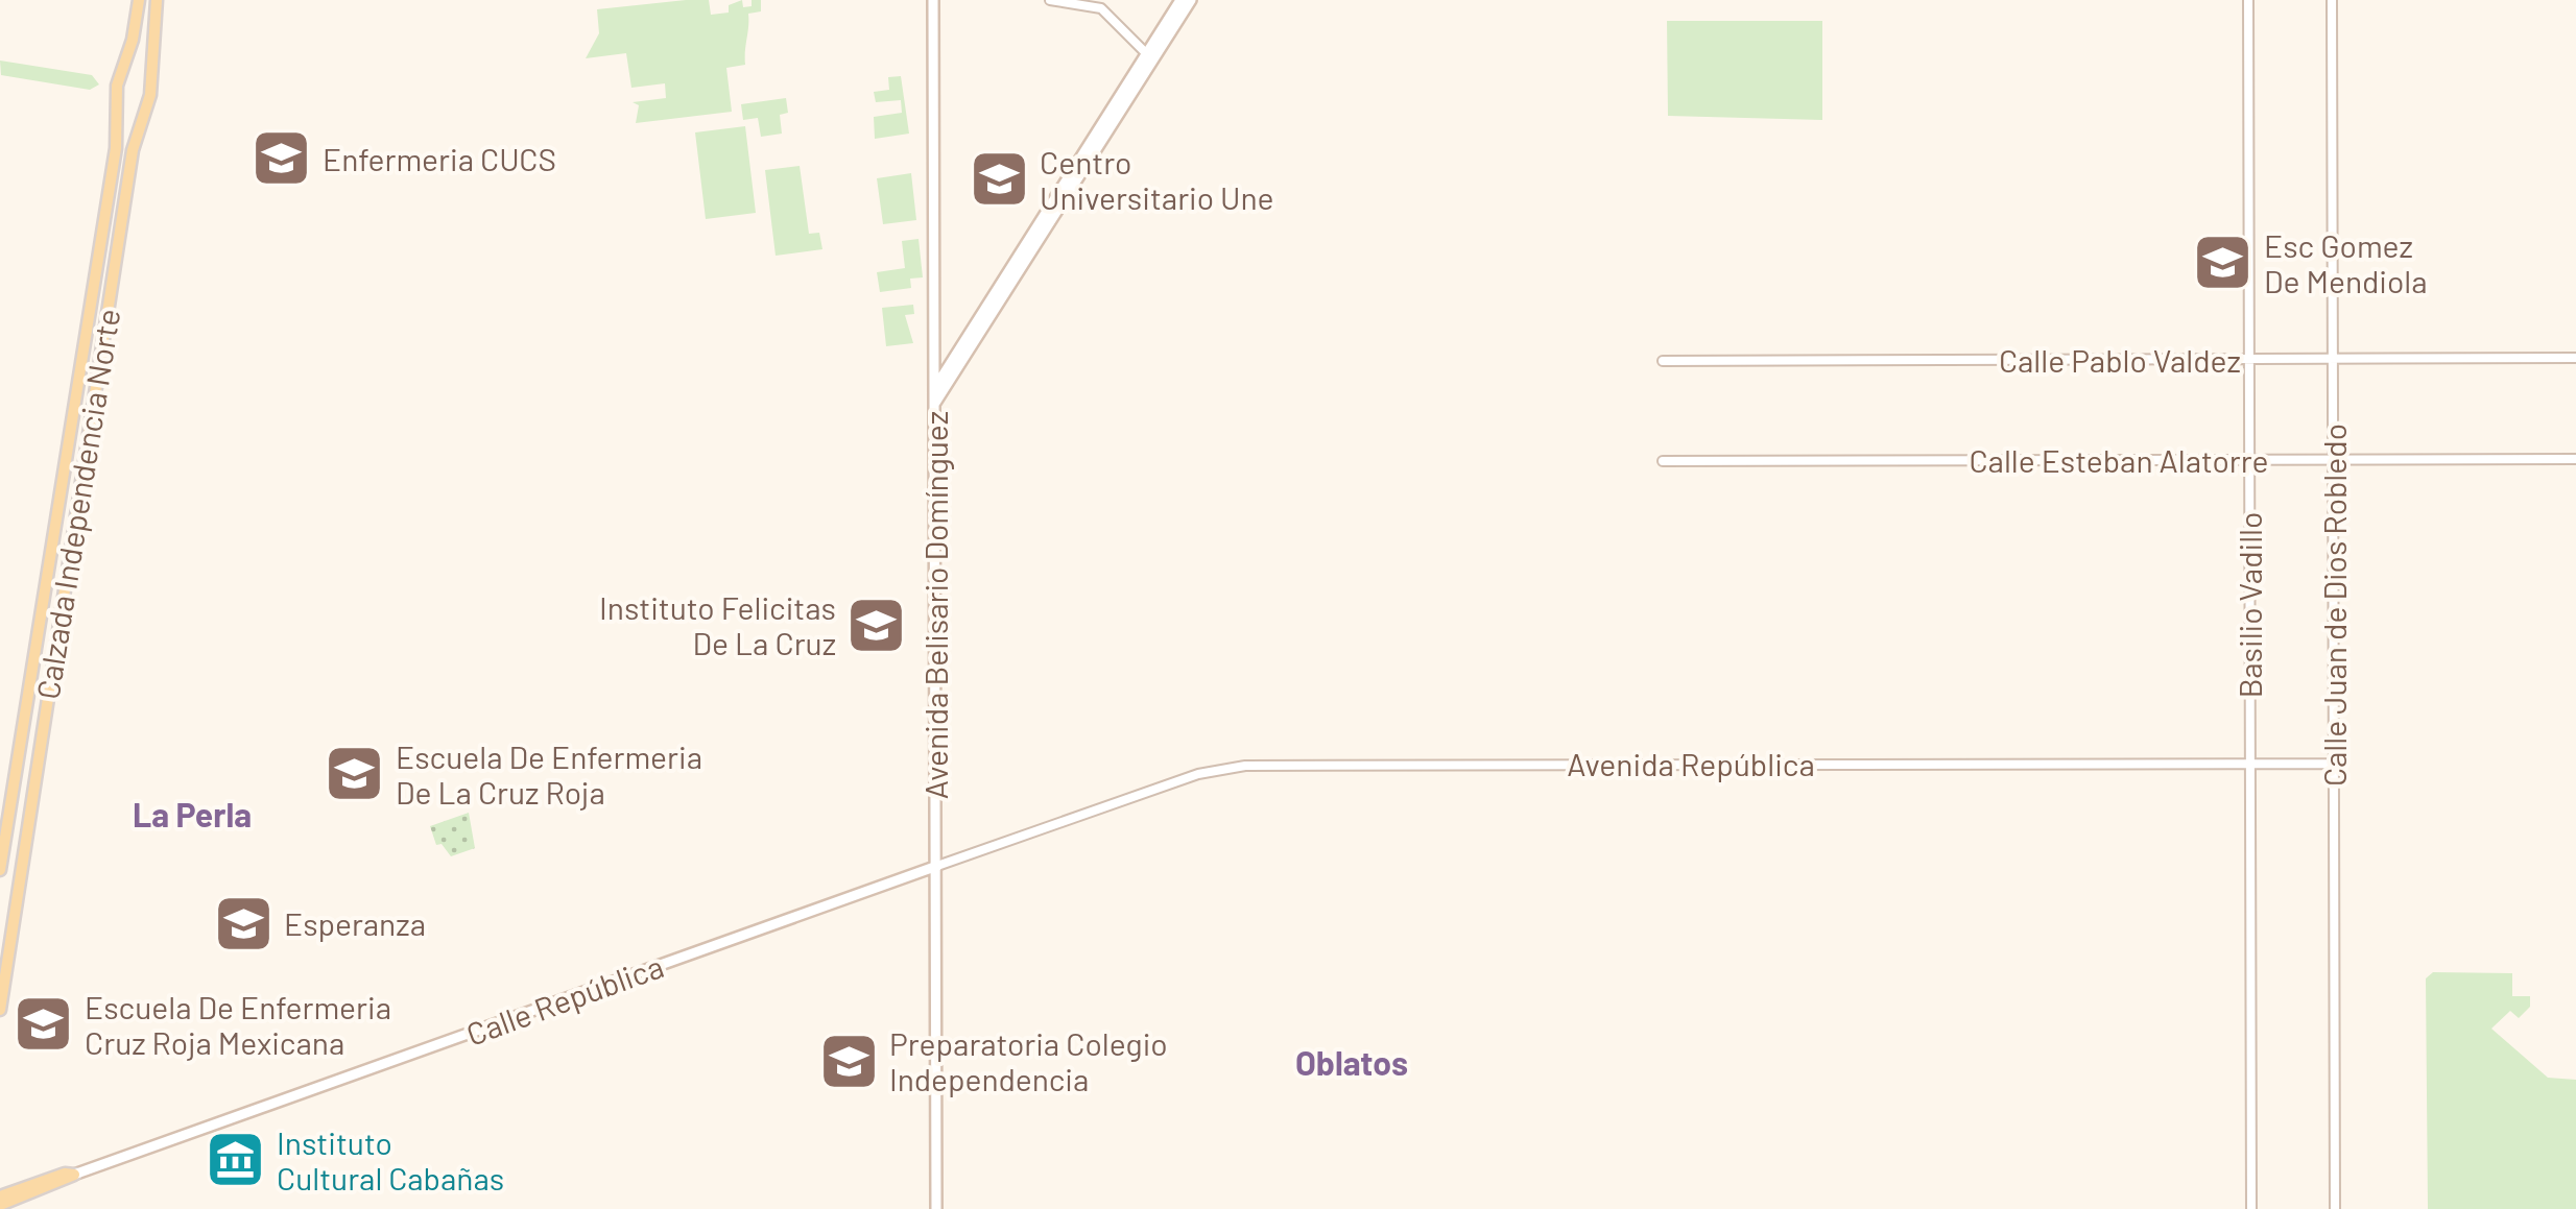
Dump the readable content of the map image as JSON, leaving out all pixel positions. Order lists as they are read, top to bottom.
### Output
{
  "streets": {
    "main road": ["Calzada Independencia Norte", "Avenida Belisario Domínguez", "Calle República"],
    "street": [
      "Calle Pablo Valdez",
      "Calle Esteban Alatorre",
      "Basilio Vadillo",
      "Calle Juan de Dios Robledo",
      "Avenida República"
    ]
  },
  "crossings": [
    ["Calle Pablo Valdez", "Basilio Vadillo"],
    ["Calle Pablo Valdez", "Calle Juan de Dios Robledo"],
    ["Calle Esteban Alatorre", "Basilio Vadillo"],
    ["Calle Esteban Alatorre", "Calle Juan de Dios Robledo"],
    ["Avenida Belisario Domínguez", "Calle República"],
    ["Basilio Vadillo", "Avenida República"],
    ["Calle Juan de Dios Robledo", "Avenida República"],
    ["Avenida República", "Calle República"]
  ],
  "districts": ["La Perla", "Oblatos"],
  "places": {
    "school or university": [
      "Enfermeria CUCS",
      "Centro Universitario Une",
      "Esc Gomez De Mendiola",
      "Instituto Felicitas De La Cruz",
      "Escuela De Enfermeria De La Cruz Roja",
      "Esperanza",
      "Escuela De Enfermeria Cruz Roja Mexicana",
      "Preparatoria Colegio Independencia"
    ],
    "museum": ["Instituto Cultural Cabañas"]
  }
}
